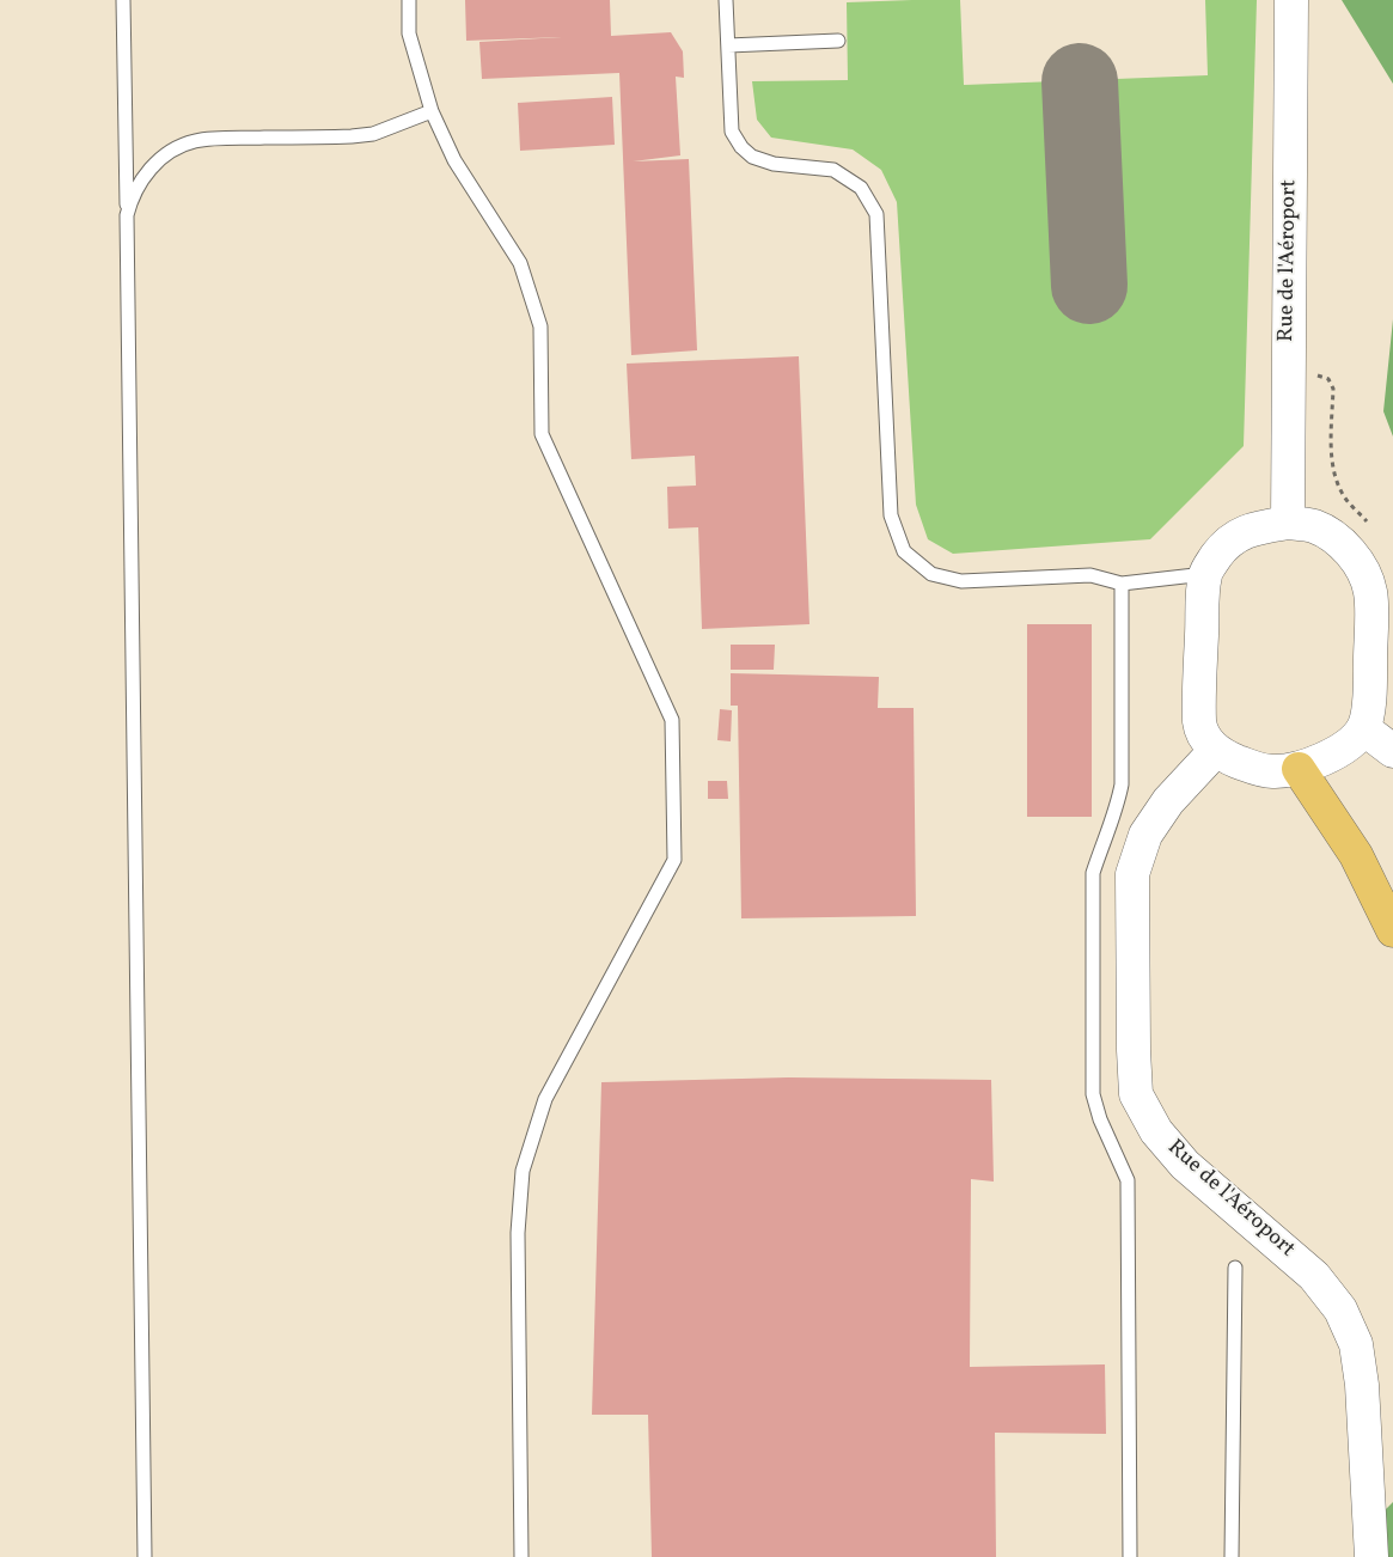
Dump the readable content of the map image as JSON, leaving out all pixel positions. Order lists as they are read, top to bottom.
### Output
{
  "streets": {
    "street": ["Rue de l'Aéroport"]
  }
}
